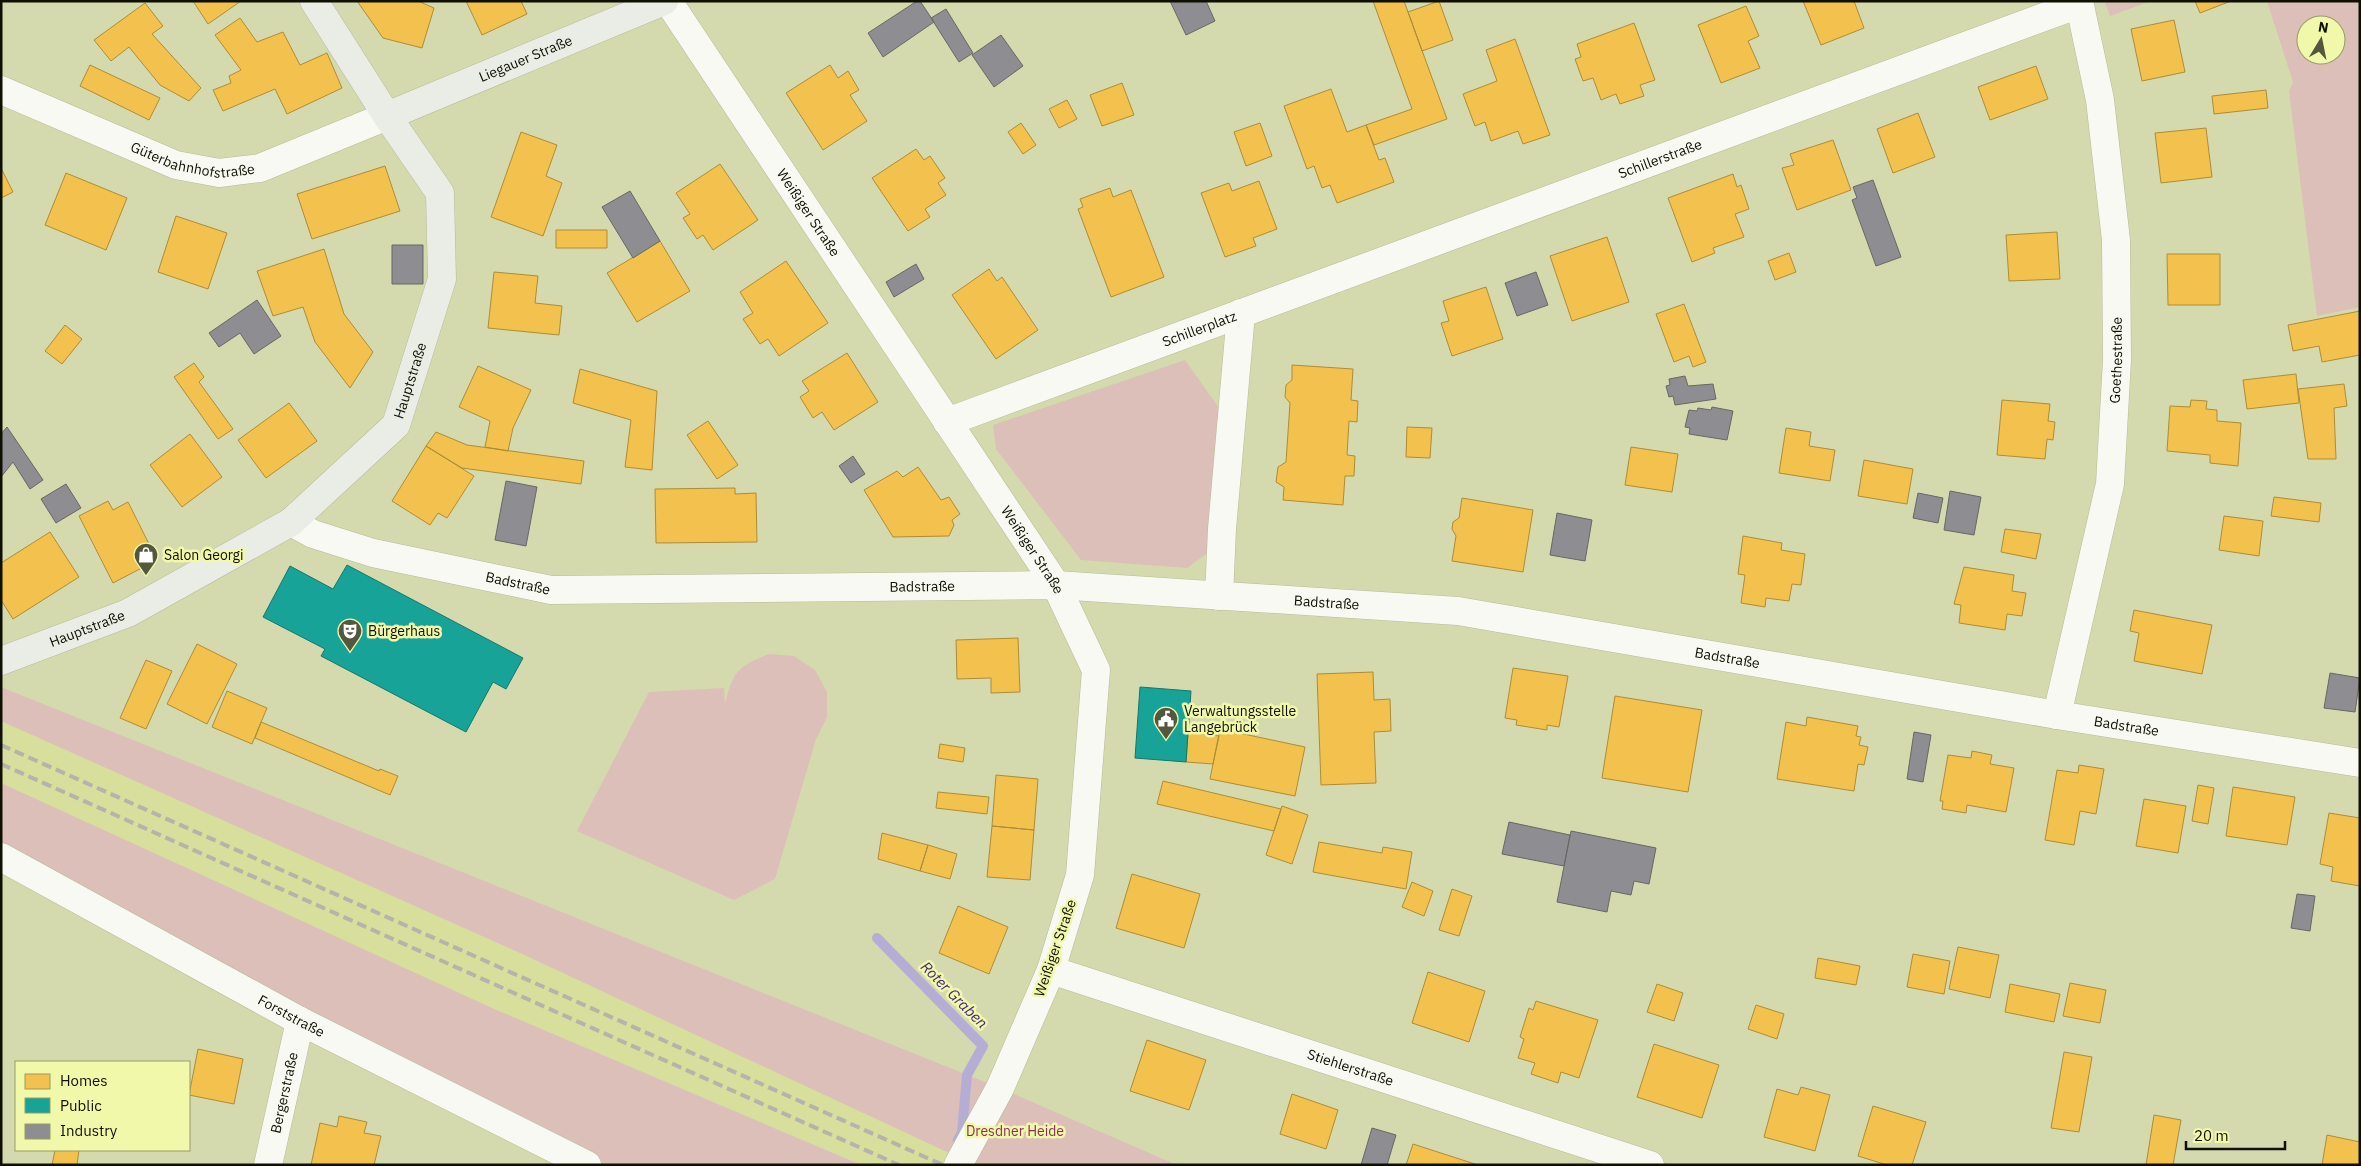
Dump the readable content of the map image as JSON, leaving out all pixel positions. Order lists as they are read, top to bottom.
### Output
{
  "streets": {
    "main road": ["Liegauer Straße", "Hauptstraße"],
    "street": [
      "Güterbahnhofstraße",
      "Schillerstraße",
      "Weißiger Straße",
      "Schillerplatz",
      "Goethestraße",
      "Badstraße",
      "Forststraße",
      "Stiehlerstraße",
      "Bergerstraße"
    ]
  },
  "crossings": [
    ["Liegauer Straße", "Güterbahnhofstraße"],
    ["Liegauer Straße", "Hauptstraße"],
    ["Güterbahnhofstraße", "Hauptstraße"],
    ["Schillerstraße", "Schillerplatz"],
    ["Schillerstraße", "Goethestraße"],
    ["Weißiger Straße", "Schillerplatz"],
    ["Weißiger Straße", "Badstraße"],
    ["Weißiger Straße", "Stiehlerstraße"],
    ["Schillerplatz", "Badstraße"],
    ["Goethestraße", "Badstraße"],
    ["Hauptstraße", "Badstraße"],
    ["Forststraße", "Bergerstraße"]
  ],
  "water": ["Roter Graben"],
  "parks": ["Dresdner Heide"],
  "places": {
    "shop": ["Salon Georgi"],
    "theatre": ["Bürgerhaus"],
    "public building": ["Verwaltungsstelle Langebrück"]
  },
  "legend": ["Homes", "Public", "Industry"],
  "scale_bar": "20 m",
  "north": "top"
}
